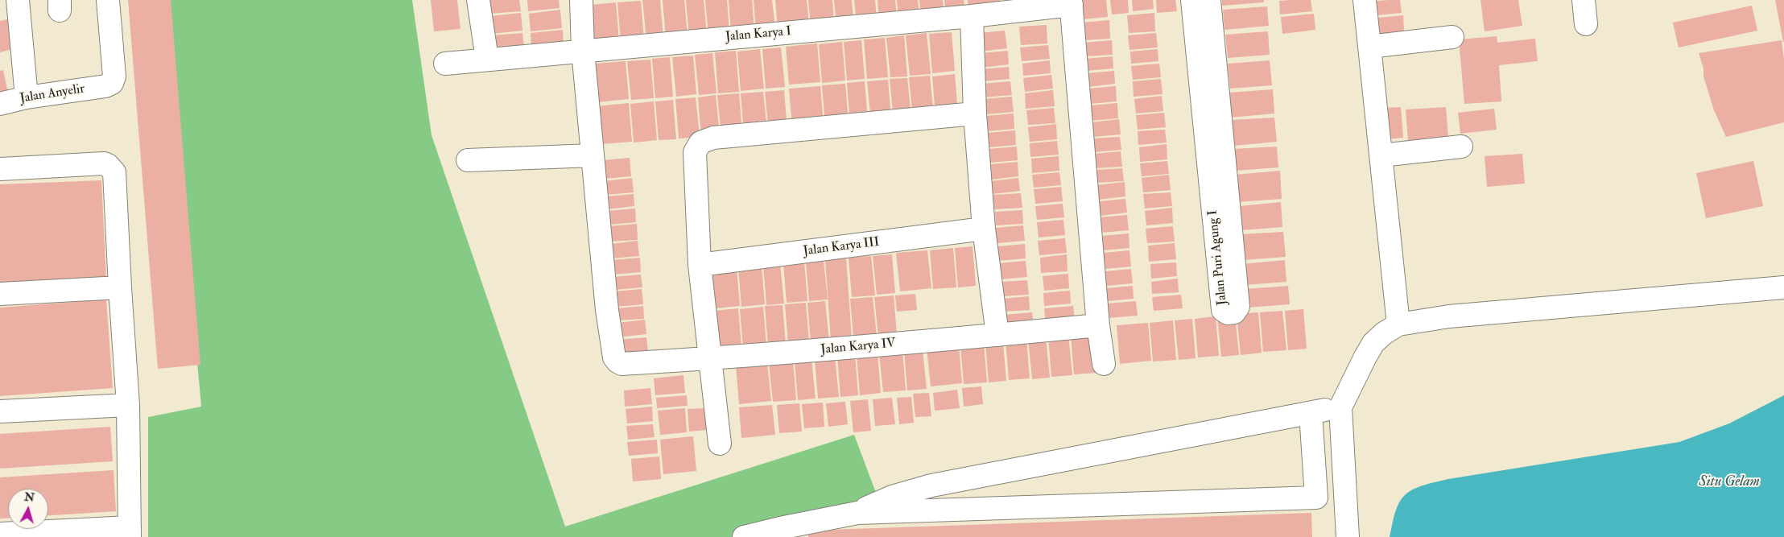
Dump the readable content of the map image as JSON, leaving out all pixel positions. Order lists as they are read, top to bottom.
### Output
{
  "streets": {
    "street": [
      "Jalan Karya I",
      "Jalan Anyelir",
      "Jalan Karya III",
      "Jalan Puri Agung I",
      "Jalan Karya IV"
    ]
  },
  "water": ["Situ Gelam"],
  "north": "top"
}
